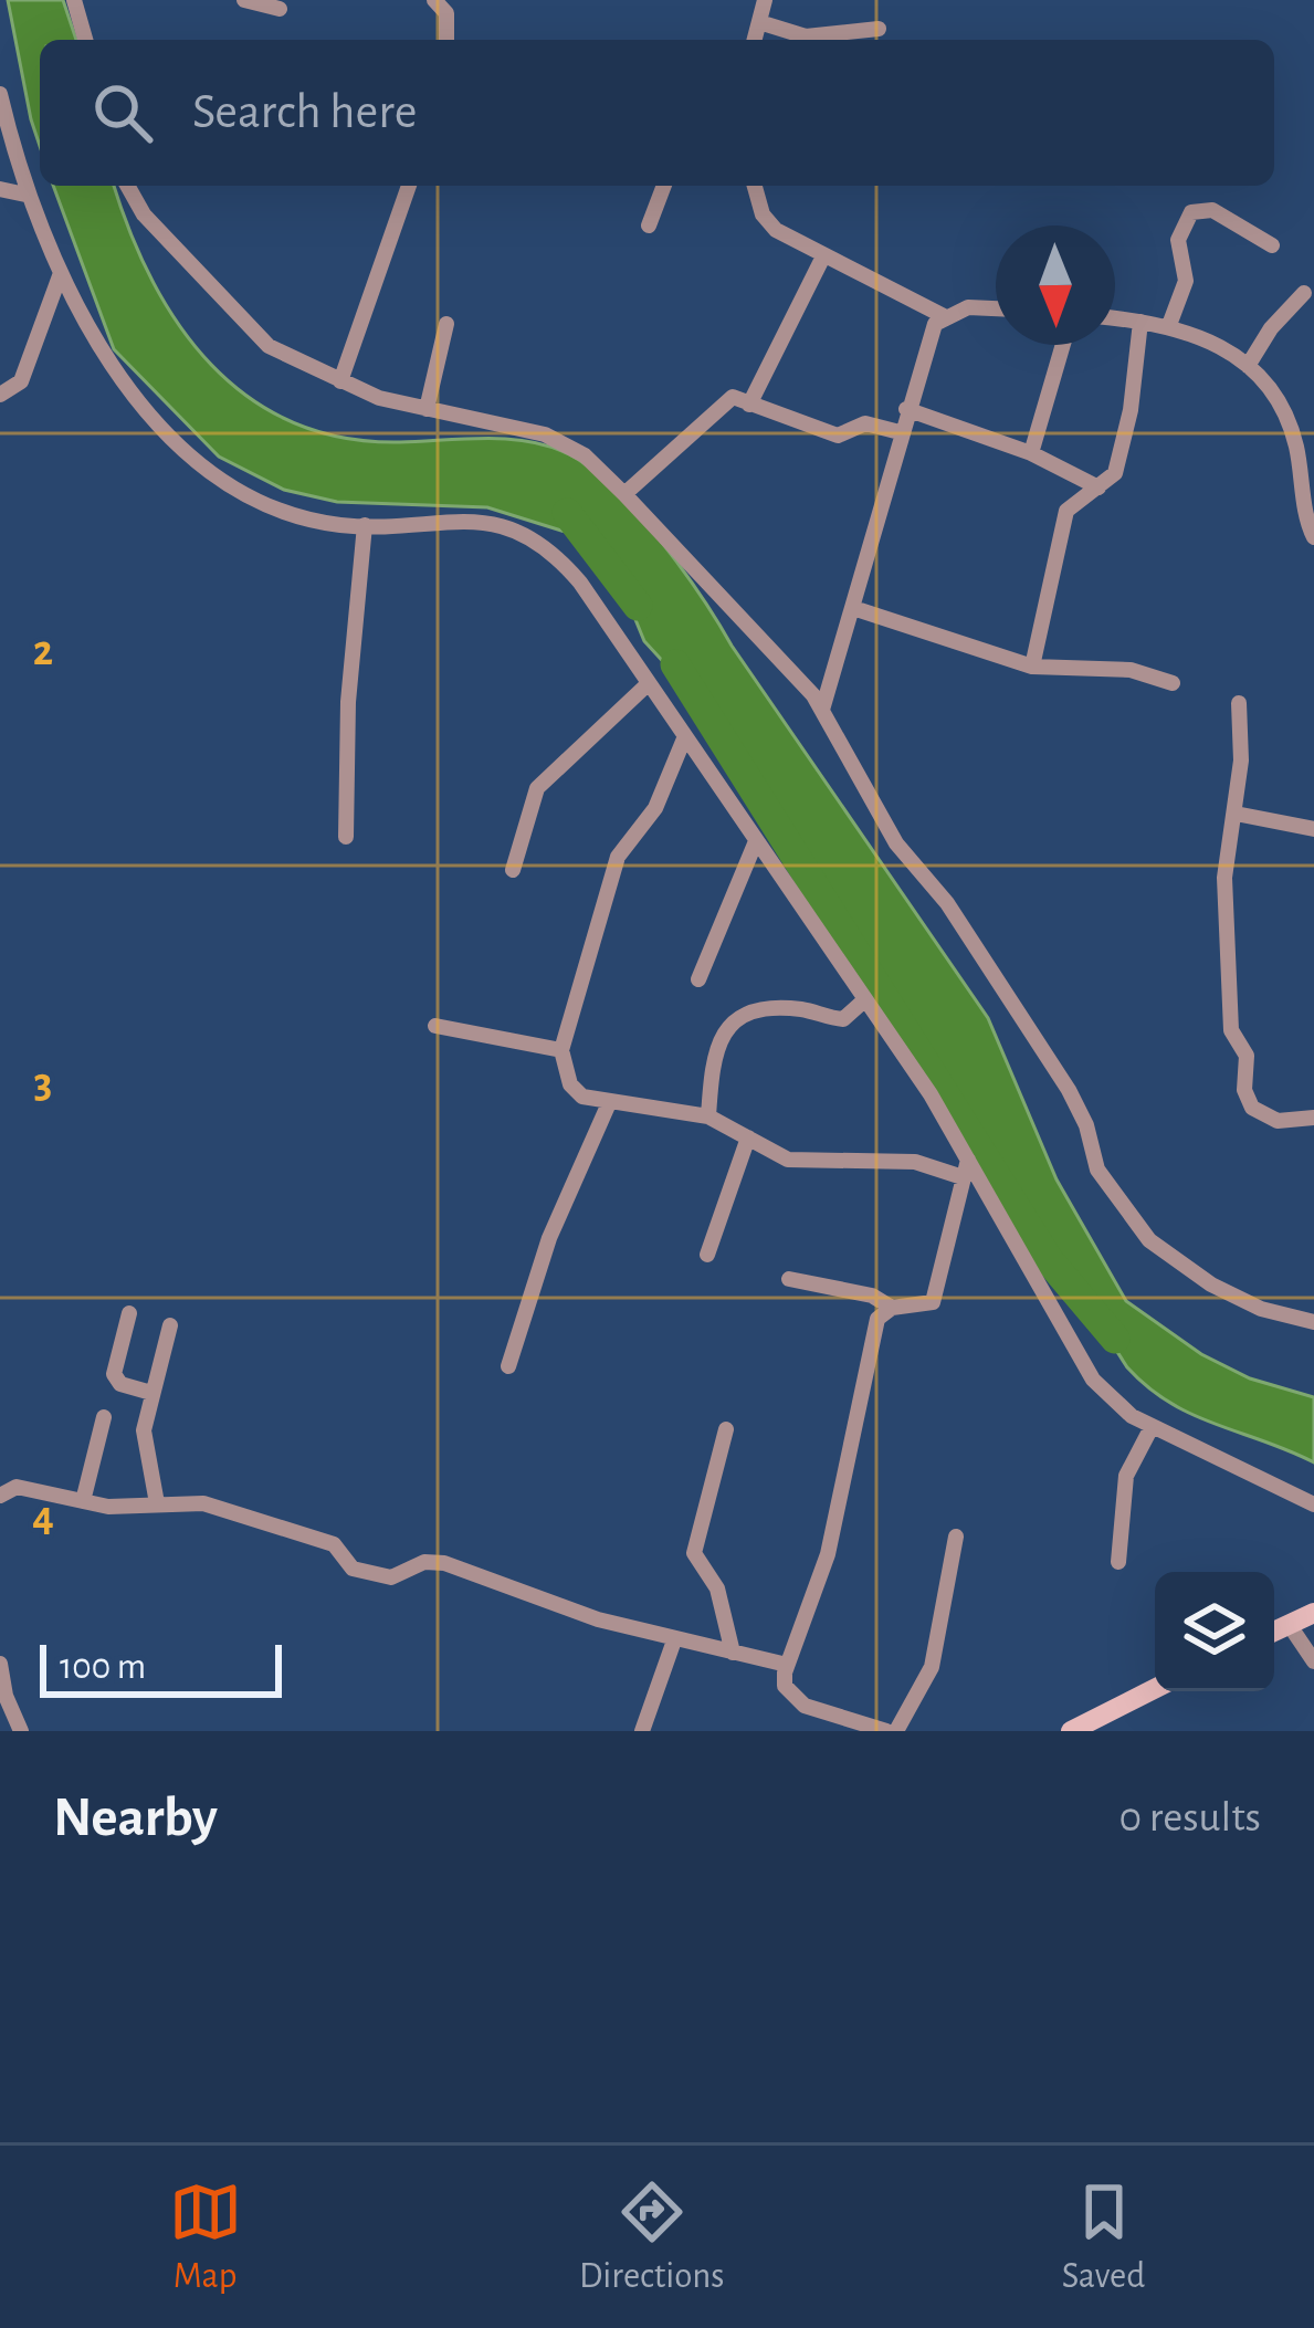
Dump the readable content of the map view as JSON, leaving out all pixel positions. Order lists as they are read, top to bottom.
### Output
{
  "scale_bar": "100 m",
  "north": "bottom",
  "page": {
    "search": "Search here",
    "scale": "100 m",
    "heading": ["Nearby", "0 results"],
    "nav": ["Map", "Directions", "Saved"]
  },
  "grid": {
    "rows": ["2", "3", "4"]
  }
}
